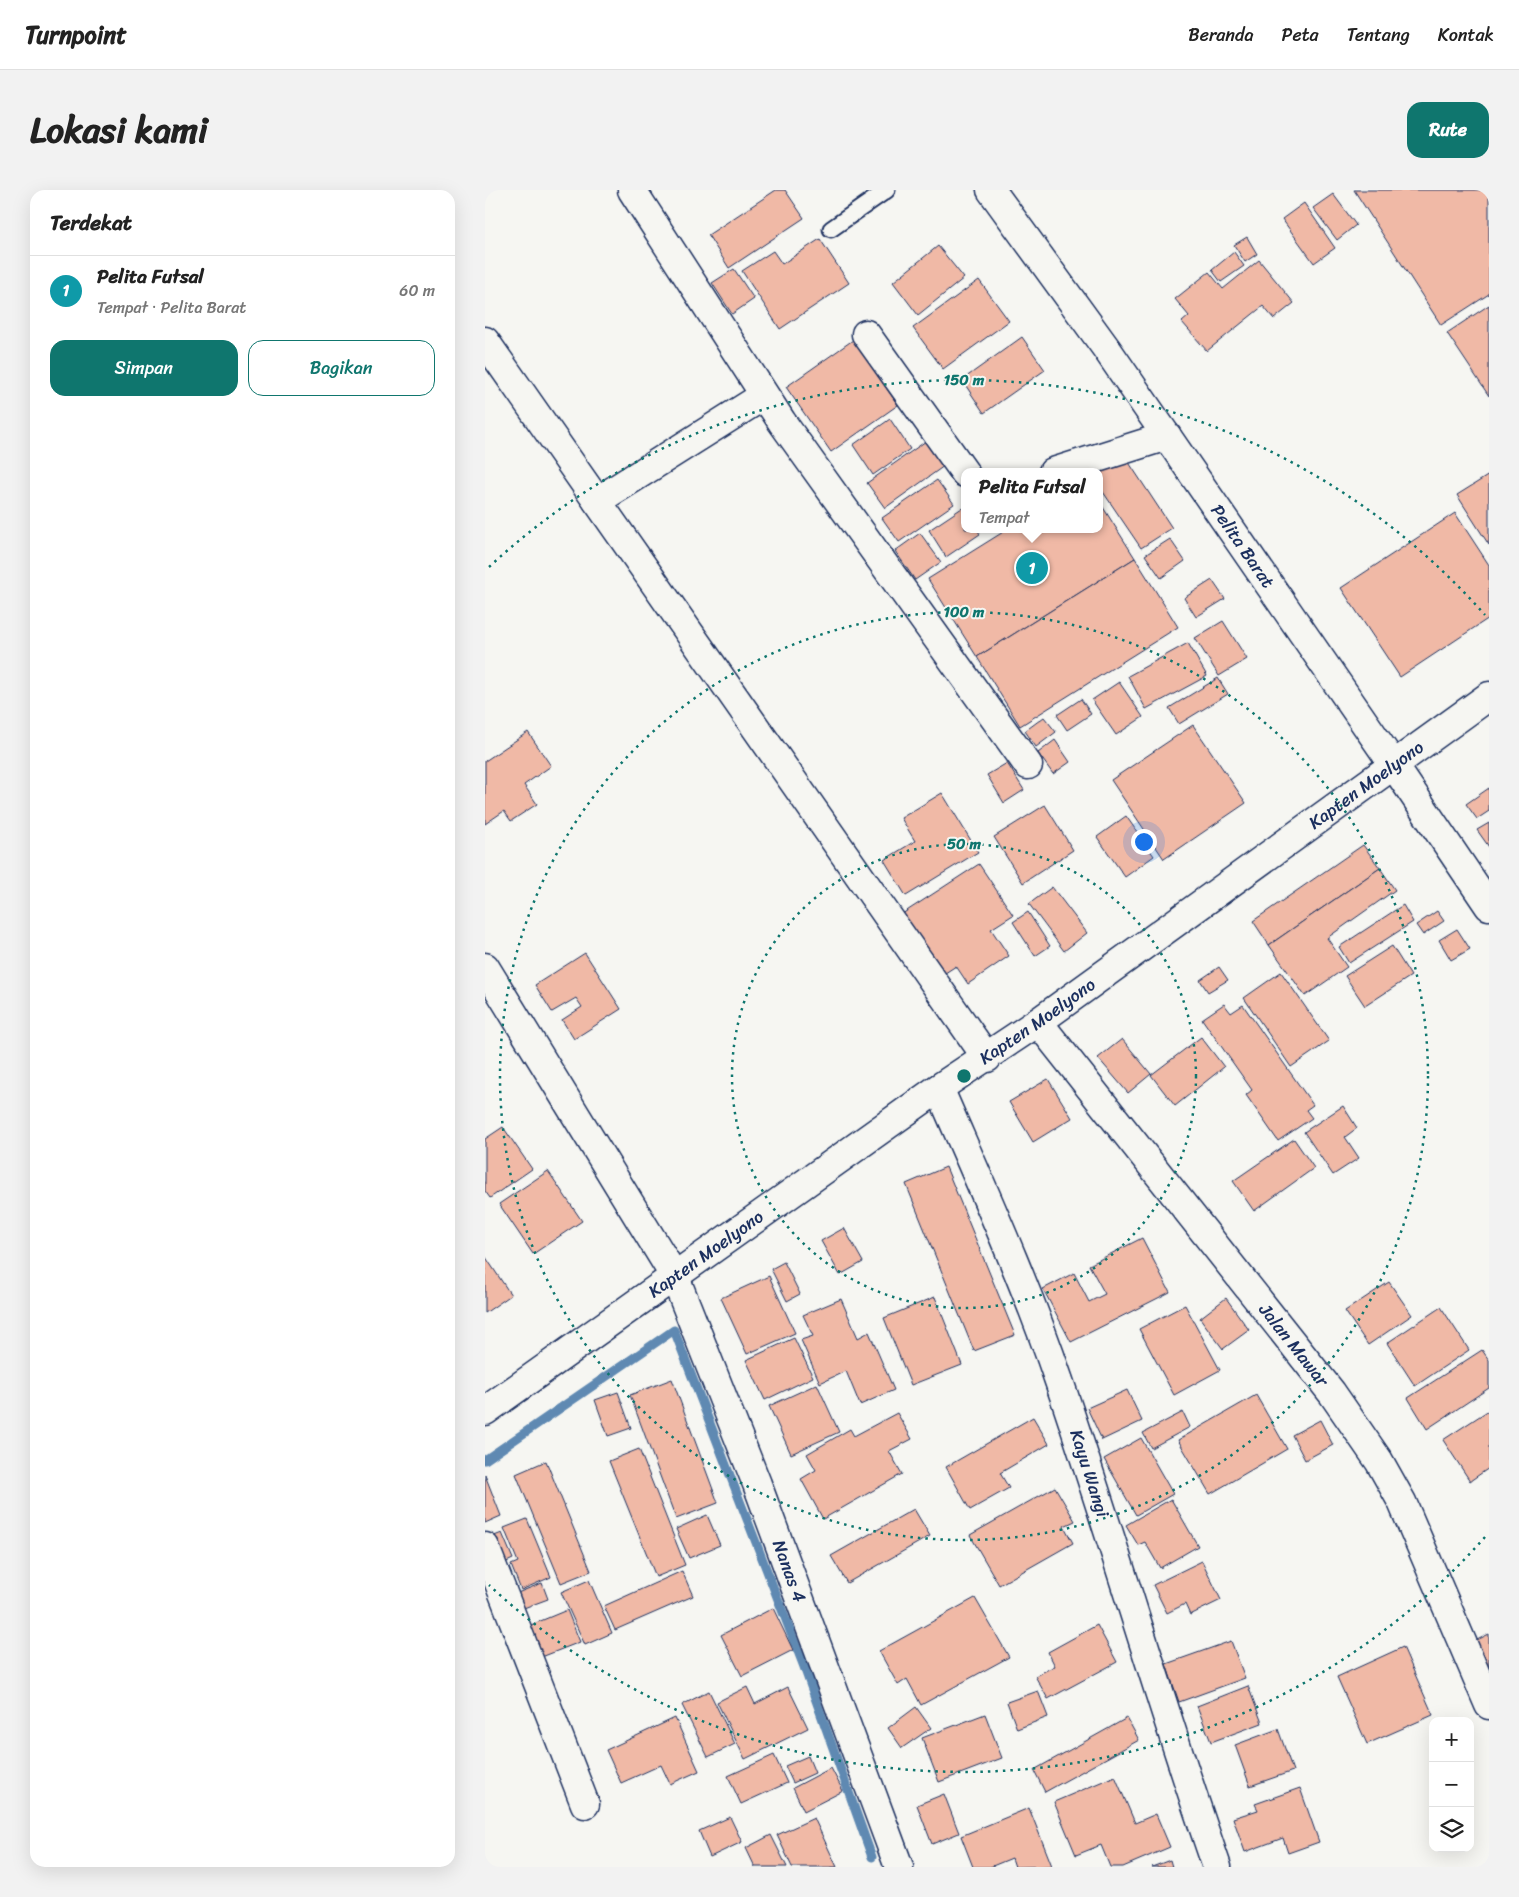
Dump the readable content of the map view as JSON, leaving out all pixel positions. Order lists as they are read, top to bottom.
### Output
{
  "streets": {
    "street": [
      "Pelita Barat",
      "Kapten Moelyono",
      "Jalan Mawar",
      "Kayu Wangi",
      "Nanas 4"
    ]
  },
  "crossings": [
    ["Pelita Barat", "Kapten Moelyono"],
    ["Kapten Moelyono", "Jalan Mawar"],
    ["Kapten Moelyono", "Kayu Wangi"],
    ["Kapten Moelyono", "Nanas 4"]
  ],
  "page": {
    "header": "Turnpoint",
    "nav": [
      "Beranda",
      "Peta",
      "Tentang",
      "Kontak"
    ],
    "title": "Lokasi kami",
    "buttons": [
      "Rute",
      ["Simpan", "Bagikan"]
    ],
    "heading": "Terdekat",
    "list": [
      {
        "mark": "1",
        "name": "Pelita Futsal",
        "note": "Tempat · Pelita Barat",
        "value": "60 m"
      }
    ],
    "popup": ["Pelita Futsal", "Tempat"],
    "pins": "1",
    "map_buttons": ["+", "−"]
  },
  "rings": ["150 m", "100 m", "50 m"]
}
